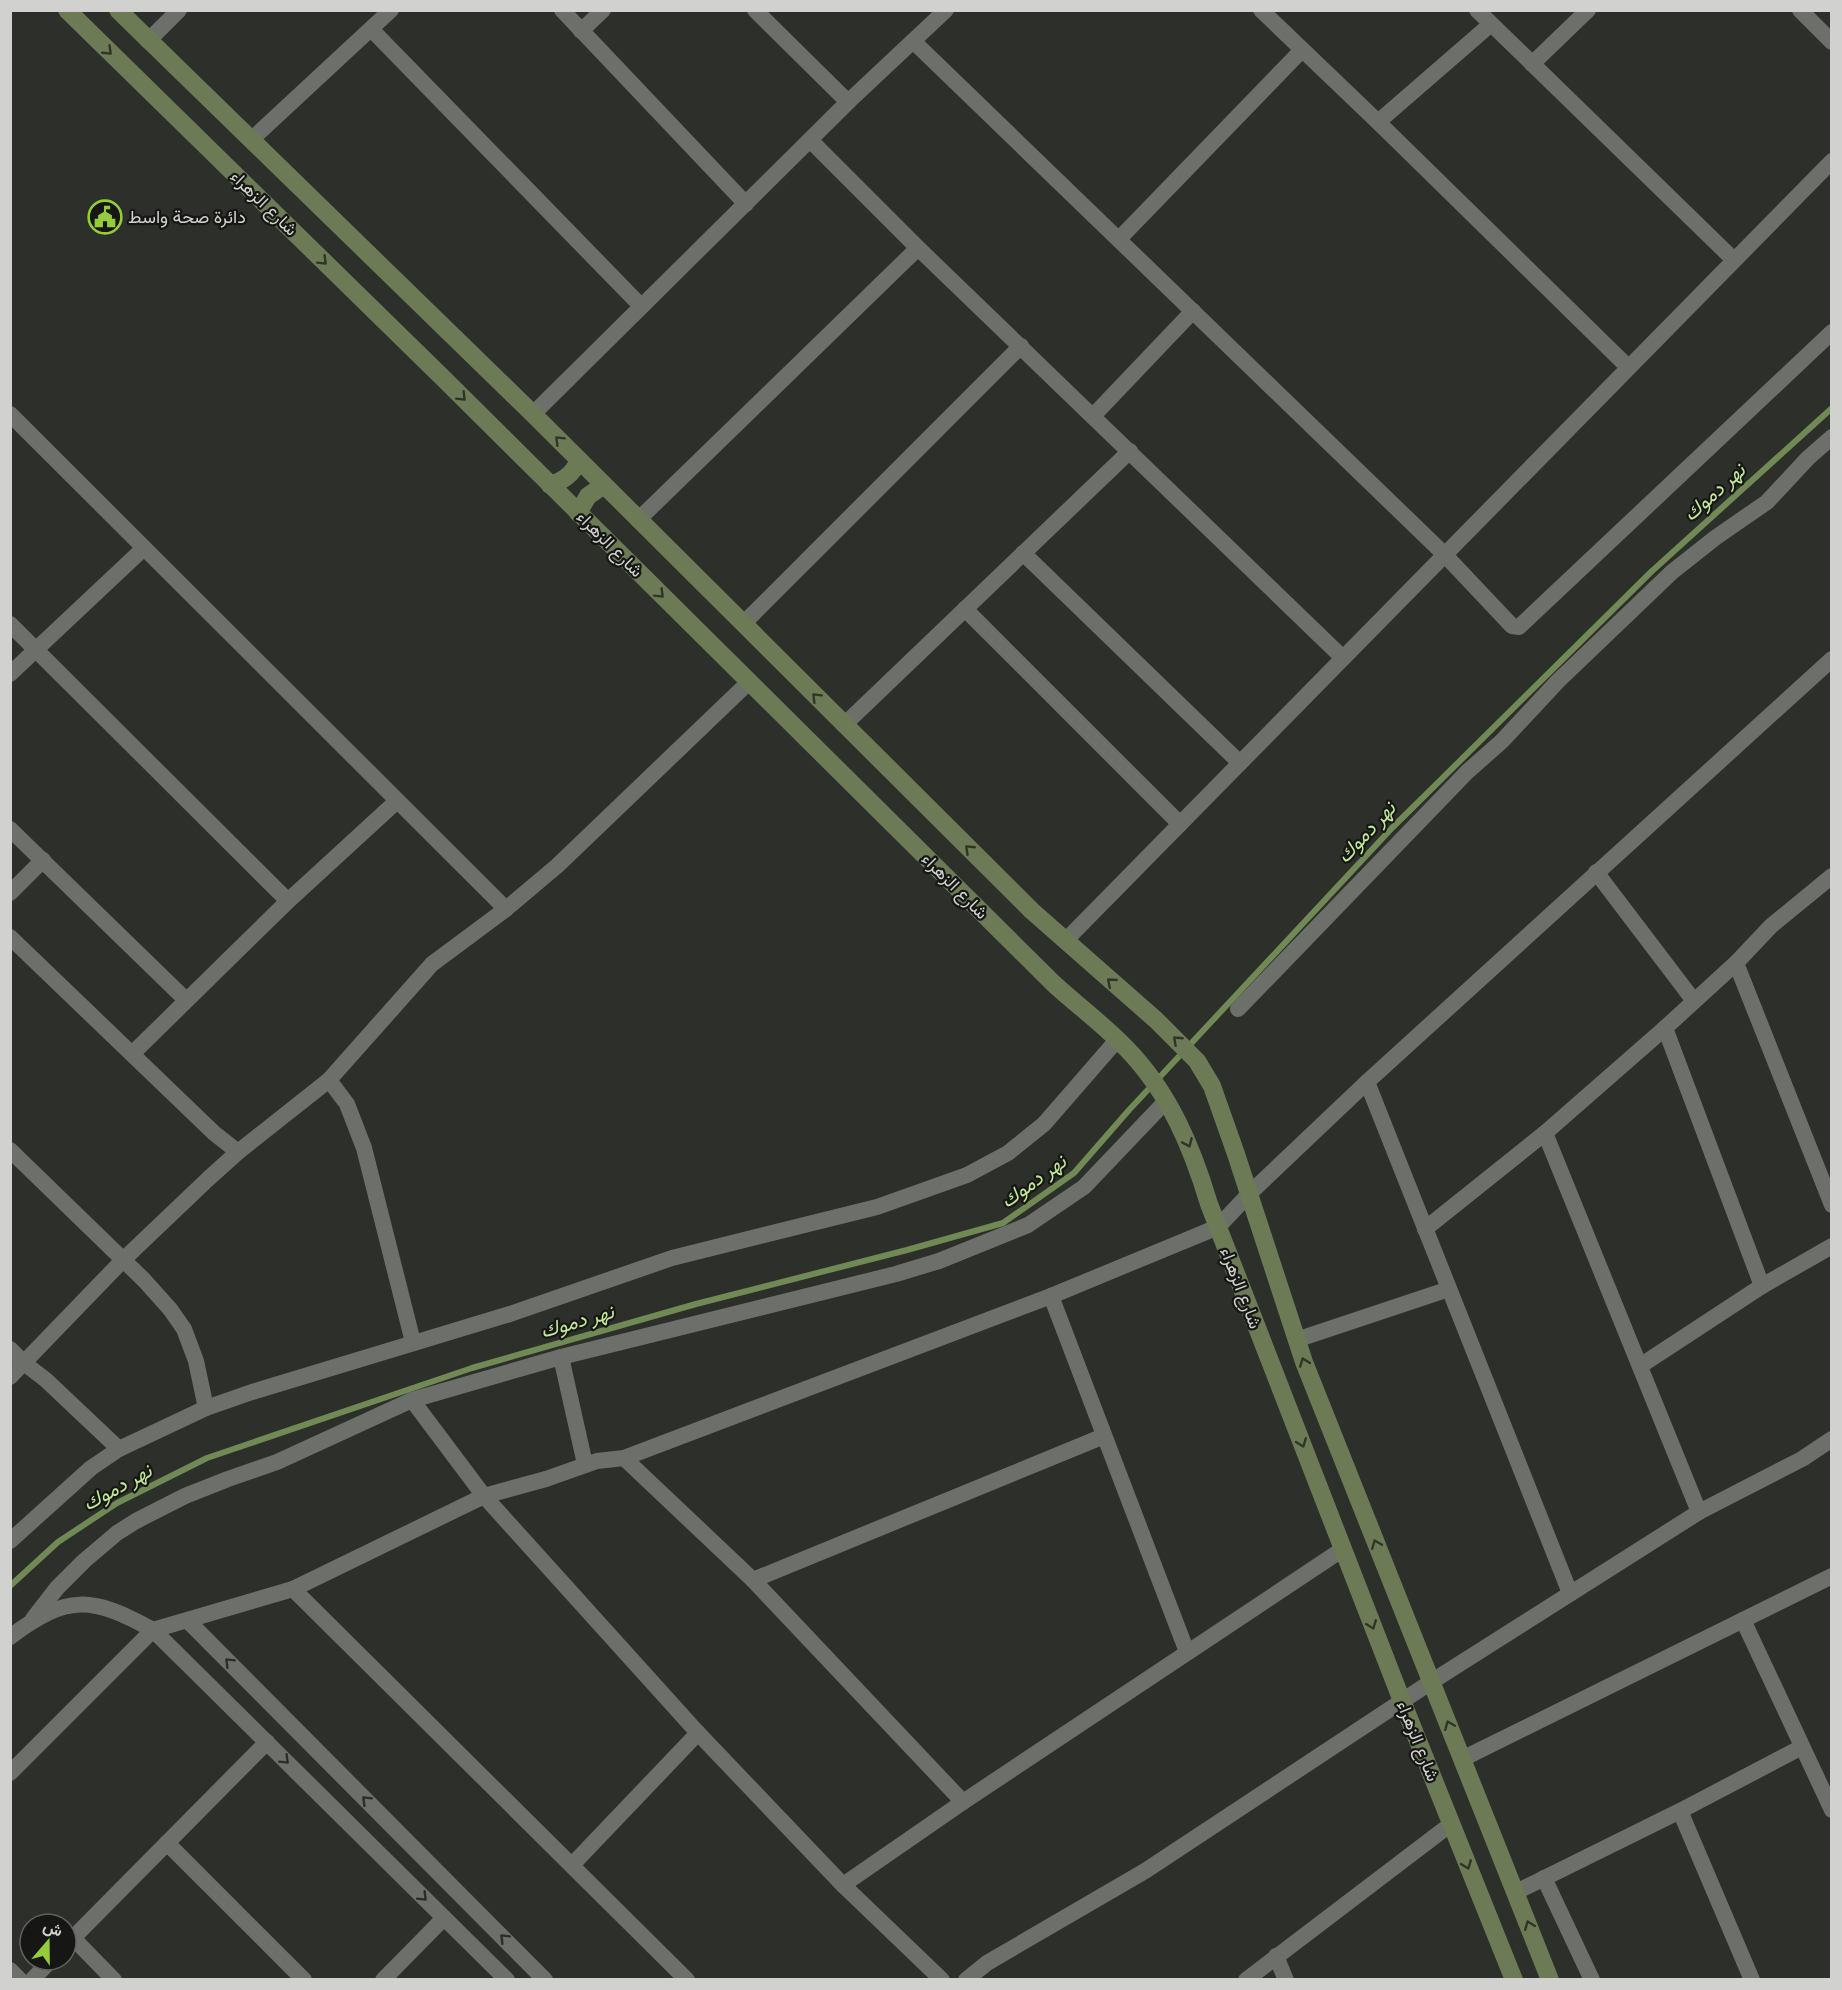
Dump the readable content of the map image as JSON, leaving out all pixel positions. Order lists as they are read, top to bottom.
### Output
{
  "streets": {
    "main road": ["شارع الزهراء"]
  },
  "water": ["نهر دموك"],
  "places": {
    "public building": ["دائرة صحة واسط"]
  },
  "north": "top"
}
